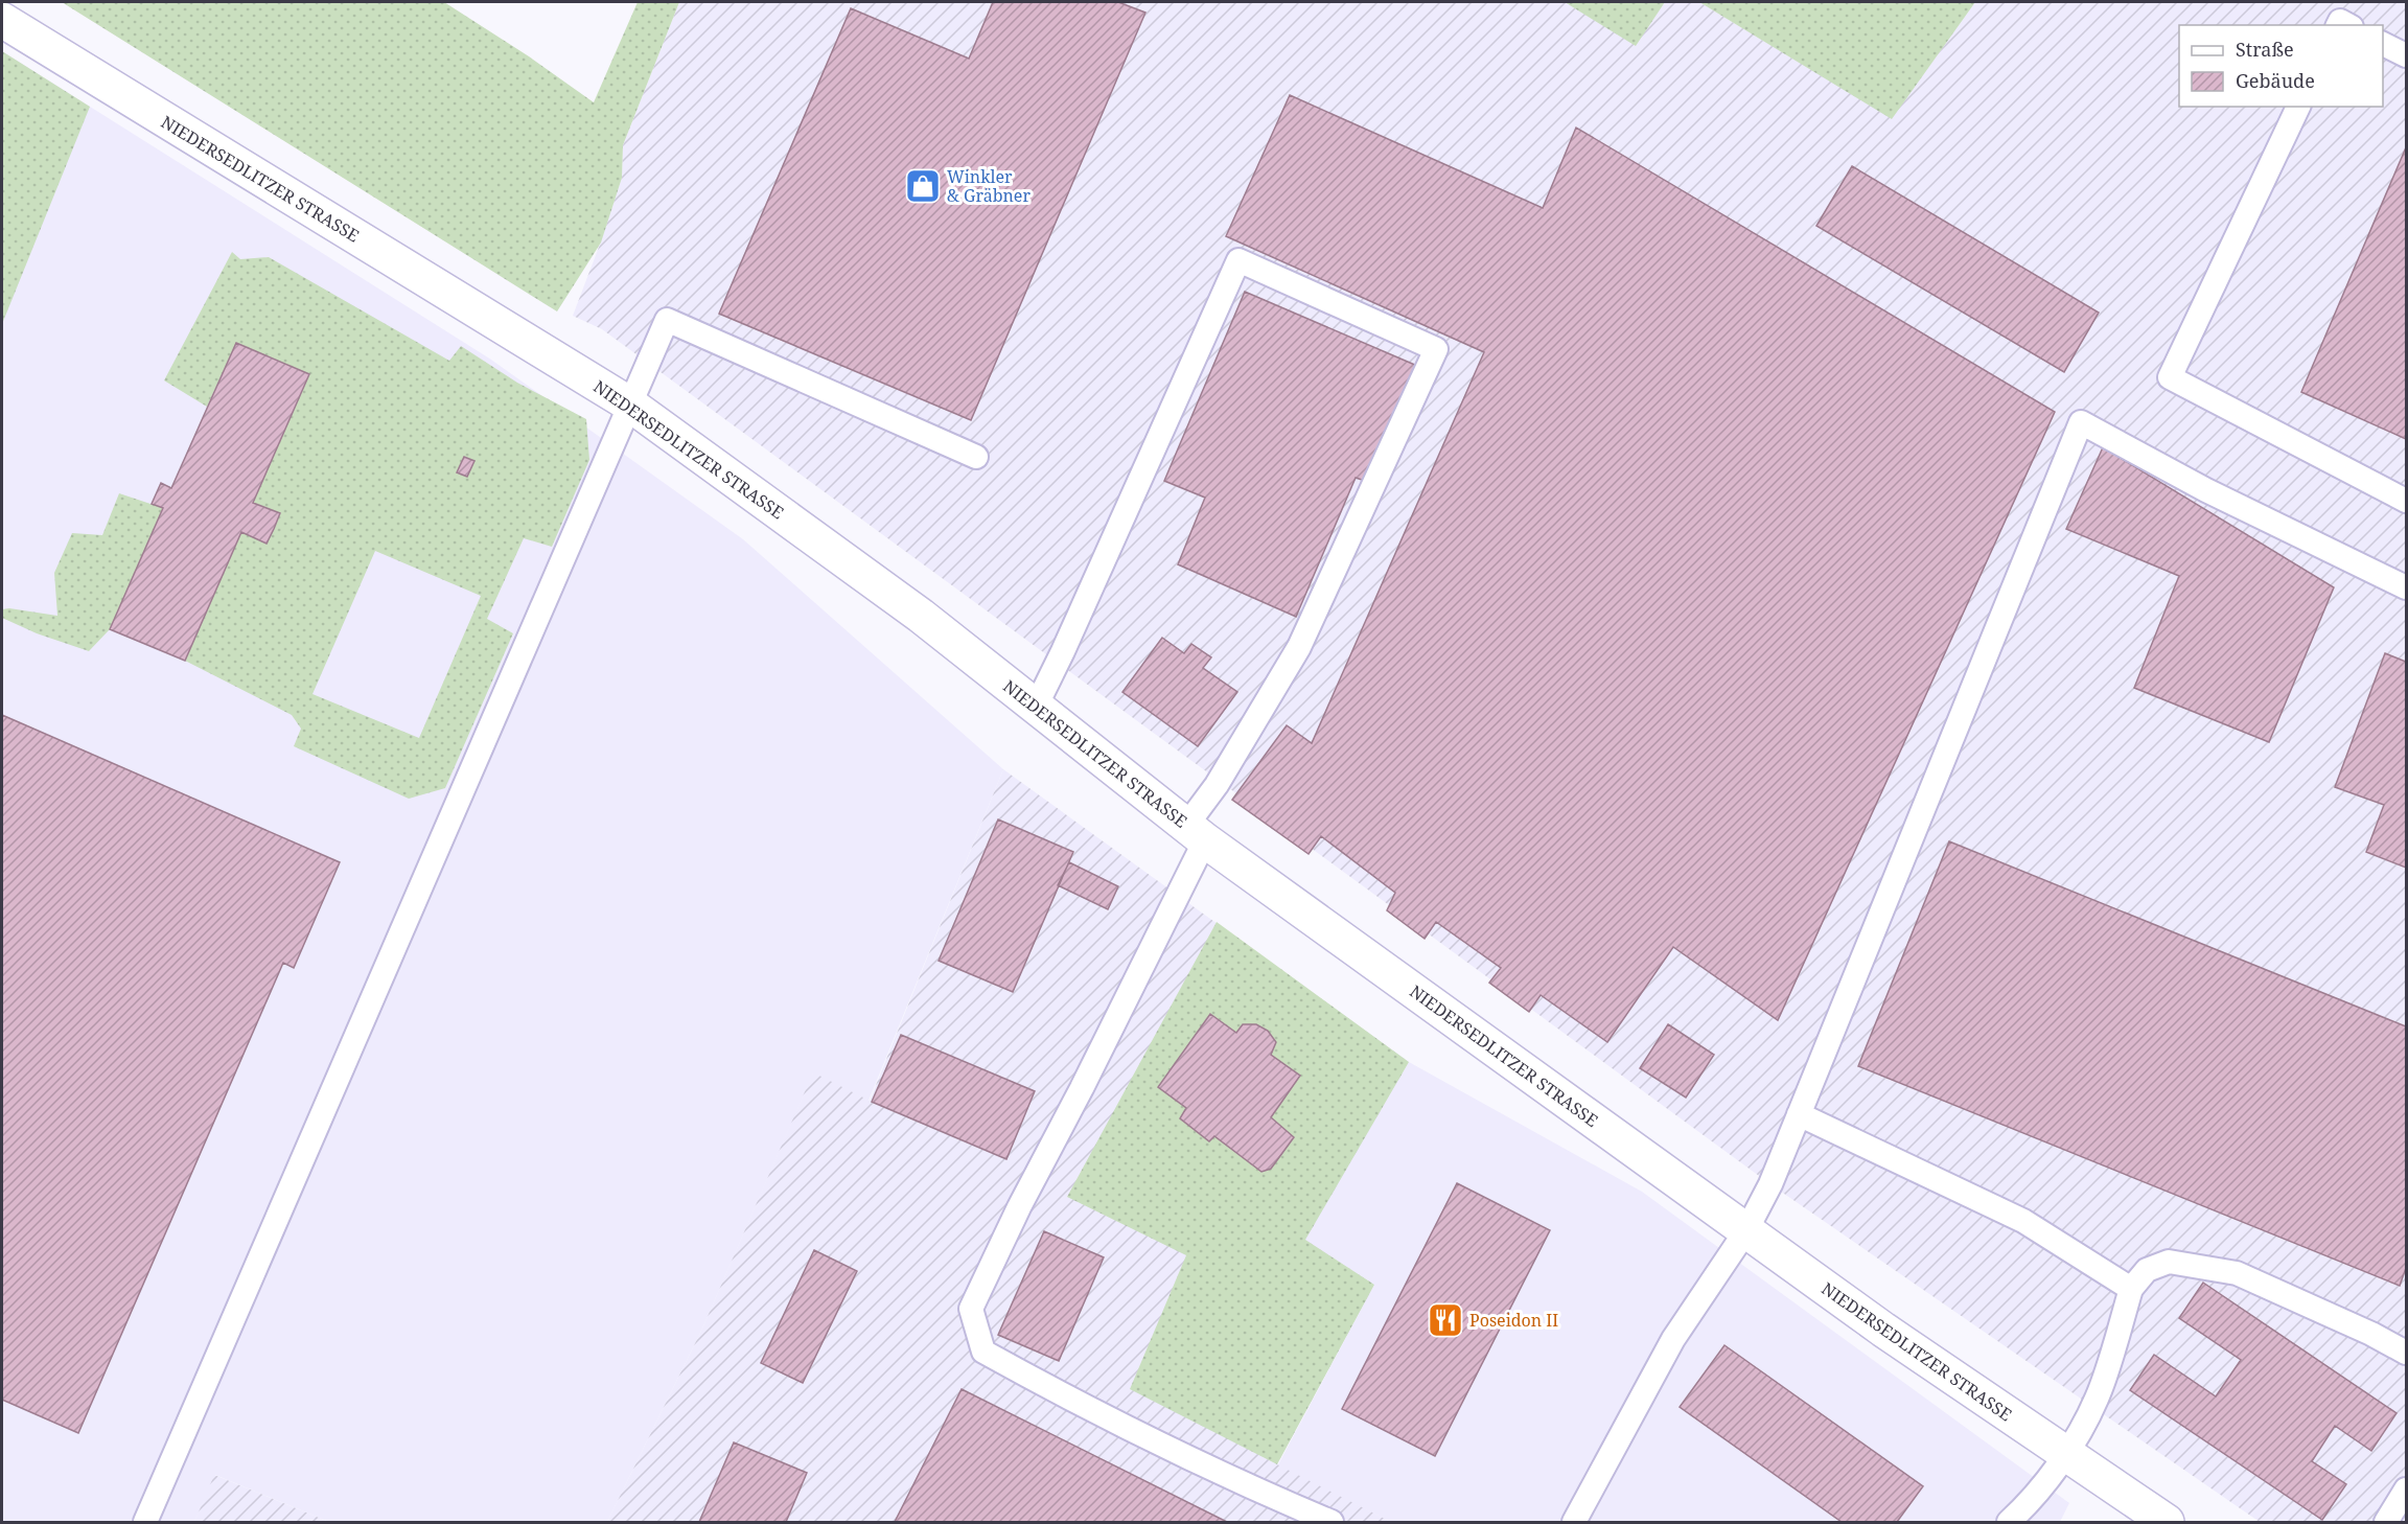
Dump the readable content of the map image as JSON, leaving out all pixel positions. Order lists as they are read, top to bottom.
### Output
{
  "streets": {
    "street": ["NIEDERSEDLITZER STRASSE"]
  },
  "places": {
    "shop": ["Winkler & Gräbner"],
    "restaurant": ["Poseidon II"]
  },
  "legend": ["Straße", "Gebäude"]
}
